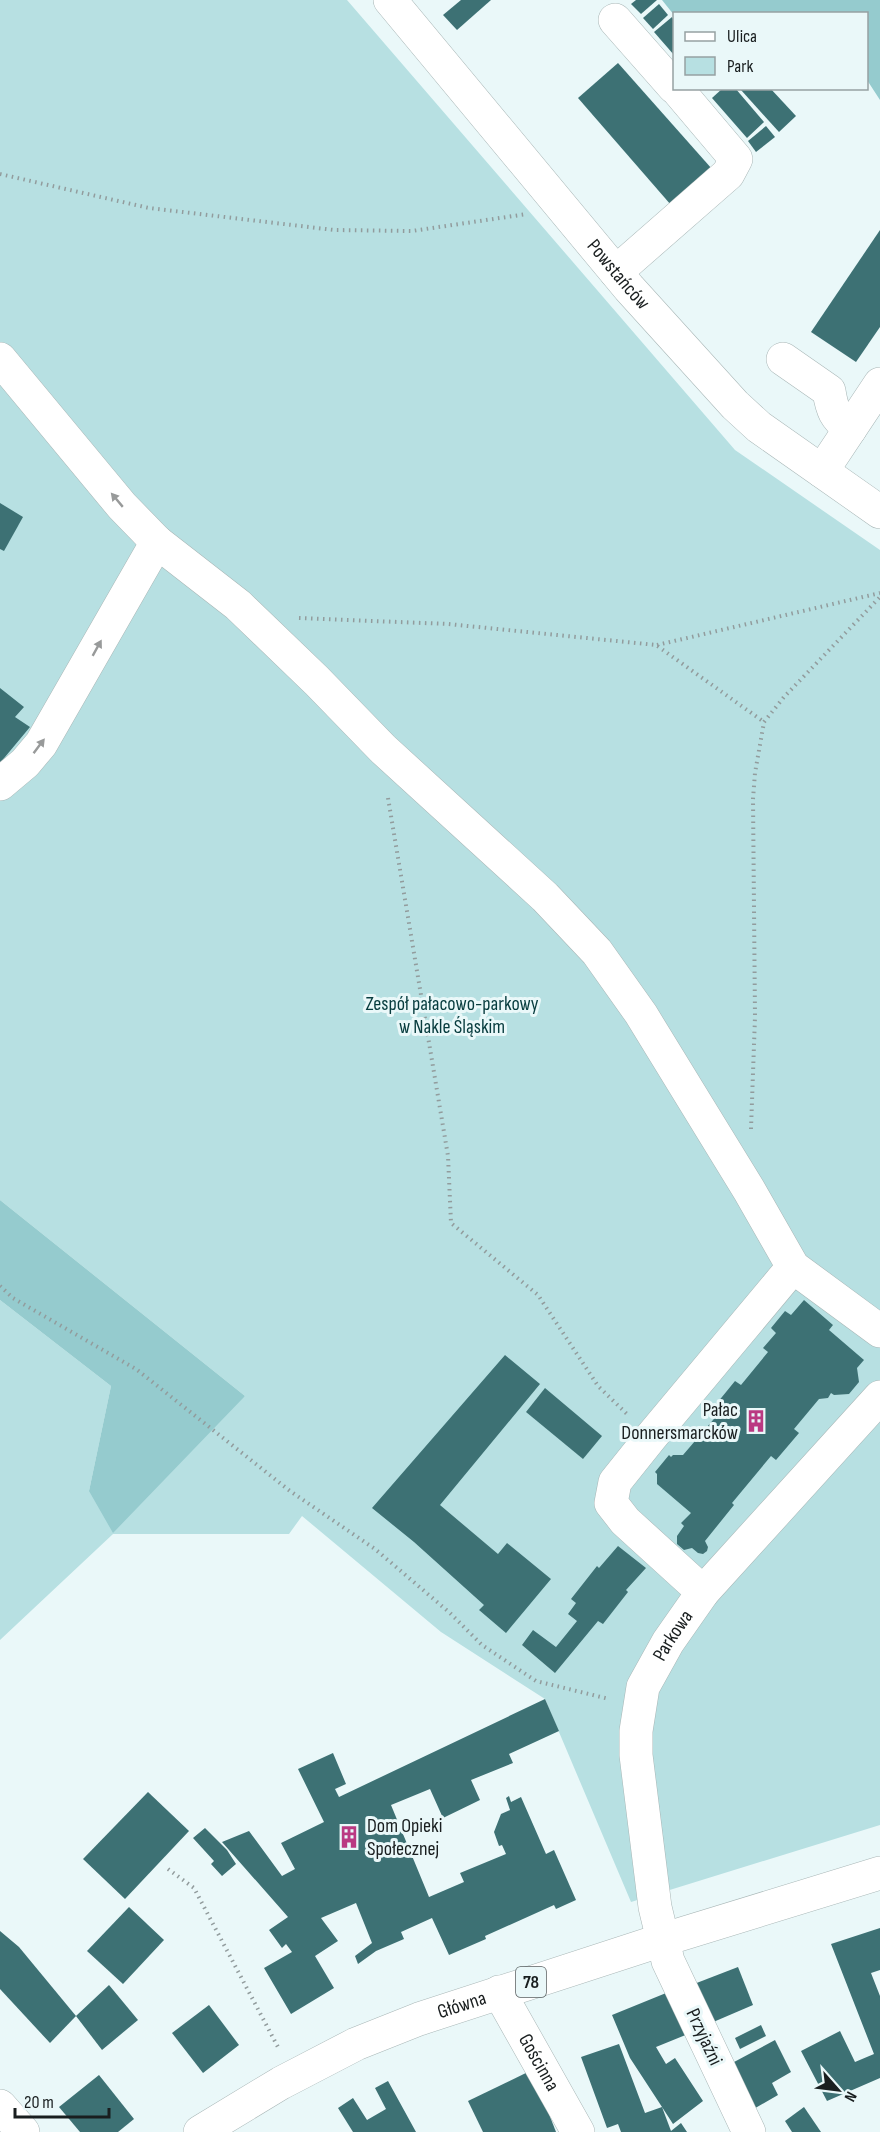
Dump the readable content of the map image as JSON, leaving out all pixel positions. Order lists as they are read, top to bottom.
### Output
{
  "streets": {
    "street": [
      "Powstańców",
      "Parkowa",
      "78",
      "Główna",
      "Przyjaźni",
      "Gościnna"
    ]
  },
  "crossings": [
    ["Parkowa", "Główna"],
    ["Parkowa", "Przyjaźni"],
    ["Główna", "Przyjaźni"],
    ["Główna", "Gościnna"]
  ],
  "parks": ["Zespół pałacowo-parkowy w Nakle Śląskim"],
  "places": {
    "building": ["Pałac Donnersmarcków", "Dom Opieki Społecznej"]
  },
  "legend": ["Ulica", "Park"],
  "scale_bar": "20 m",
  "north": "bottom right"
}
